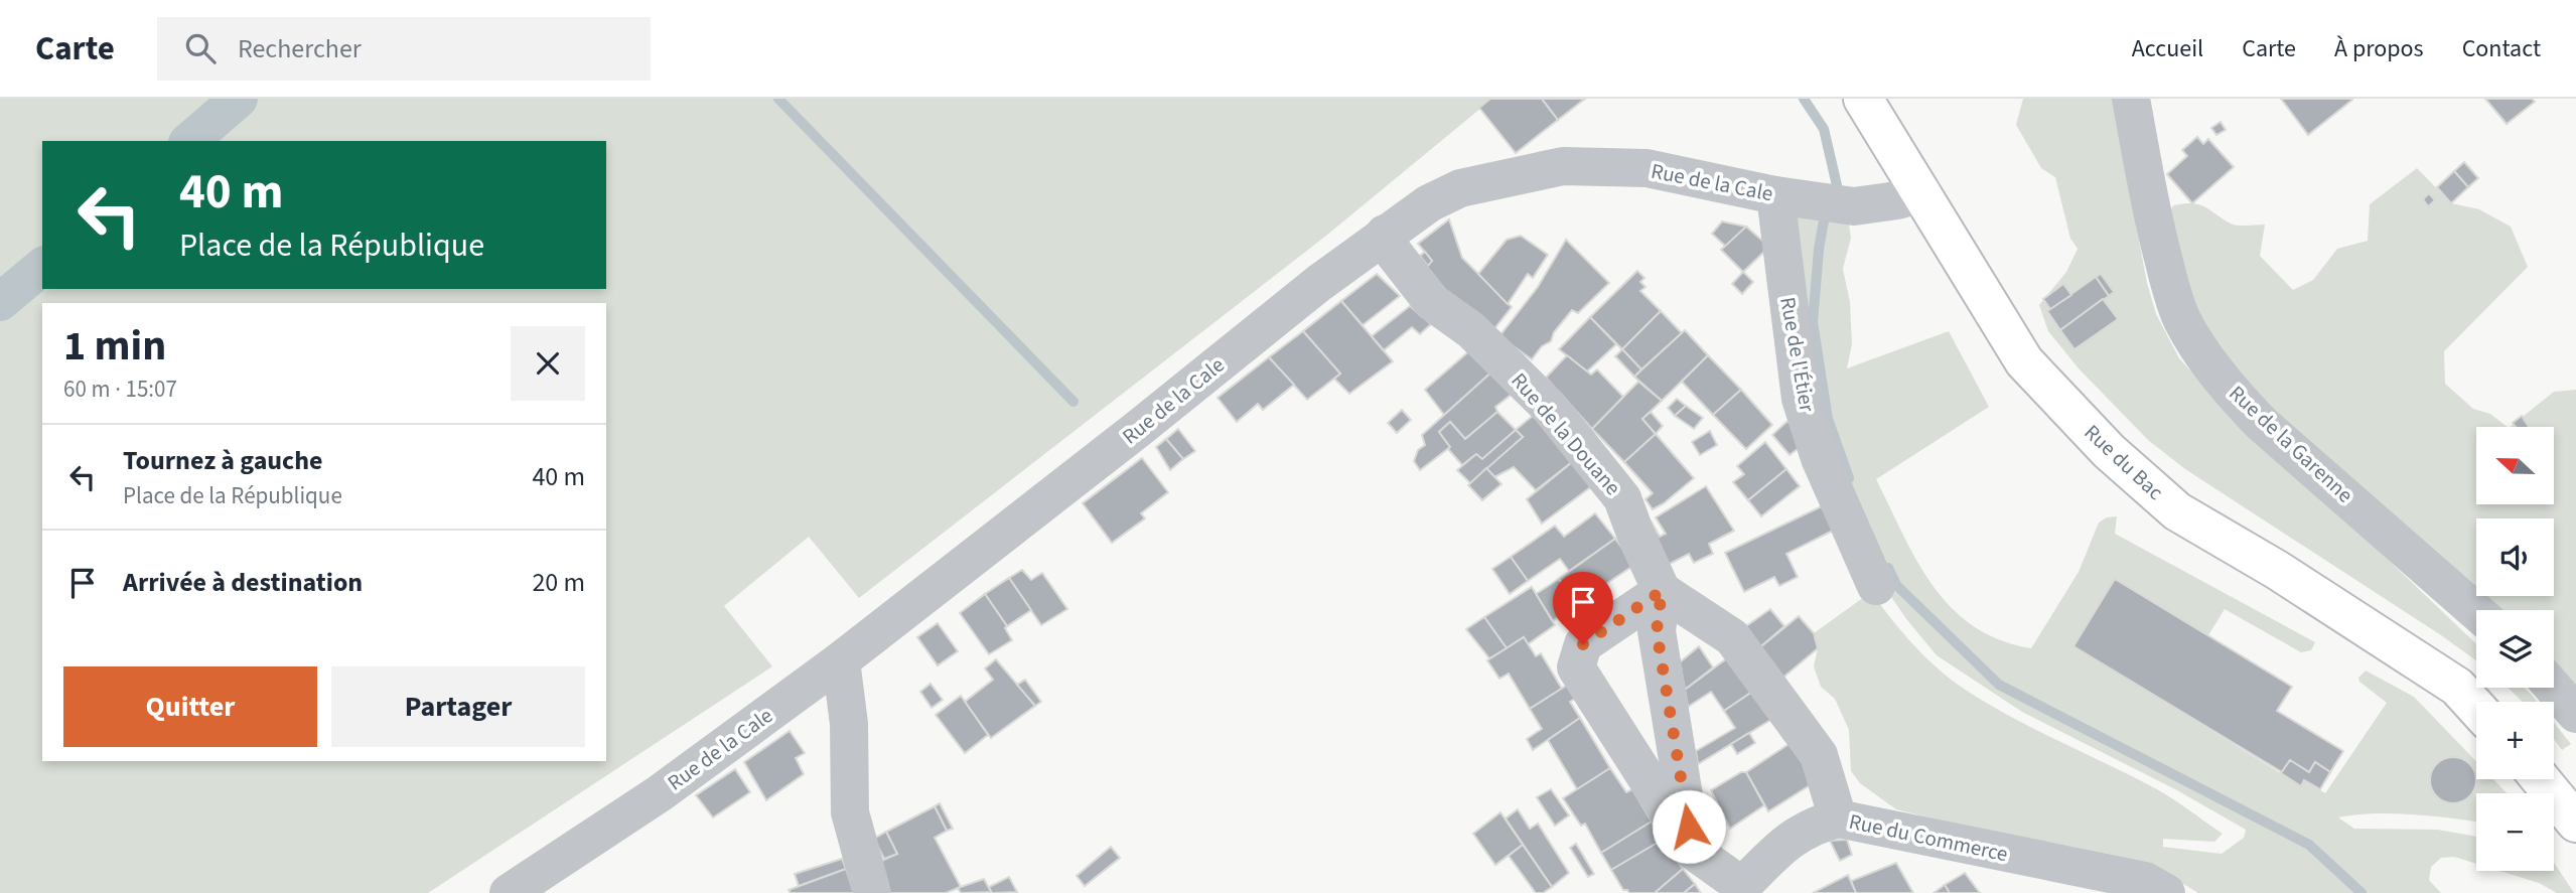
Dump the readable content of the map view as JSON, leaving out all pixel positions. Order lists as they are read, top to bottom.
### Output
{
  "streets": {
    "main road": ["Rue du Bac"],
    "street": [
      "Rue de la Cale",
      "Rue de l'Étier",
      "Rue de la Douane",
      "Rue de la Garenne",
      "Rue du Commerce"
    ]
  },
  "crossings": [
    ["Rue de la Cale", "Rue de l'Étier"],
    ["Rue de la Cale", "Rue de la Douane"],
    ["Rue de la Cale", "Rue du Bac"]
  ],
  "north": "left",
  "page": {
    "header": "Carte",
    "search": "Rechercher",
    "nav": [
      "Accueil",
      "Carte",
      "À propos",
      "Contact"
    ],
    "turn": ["40 m", "Place de la République"],
    "heading": ["1 min", "60 m · 15:07"],
    "list": [
      {
        "name": "Tournez à gauche",
        "note": "Place de la République",
        "value": "40 m"
      },
      {
        "name": "Arrivée à destination",
        "value": "20 m"
      }
    ],
    "map_buttons": ["+", "−"],
    "buttons": ["Quitter", "Partager"]
  }
}
